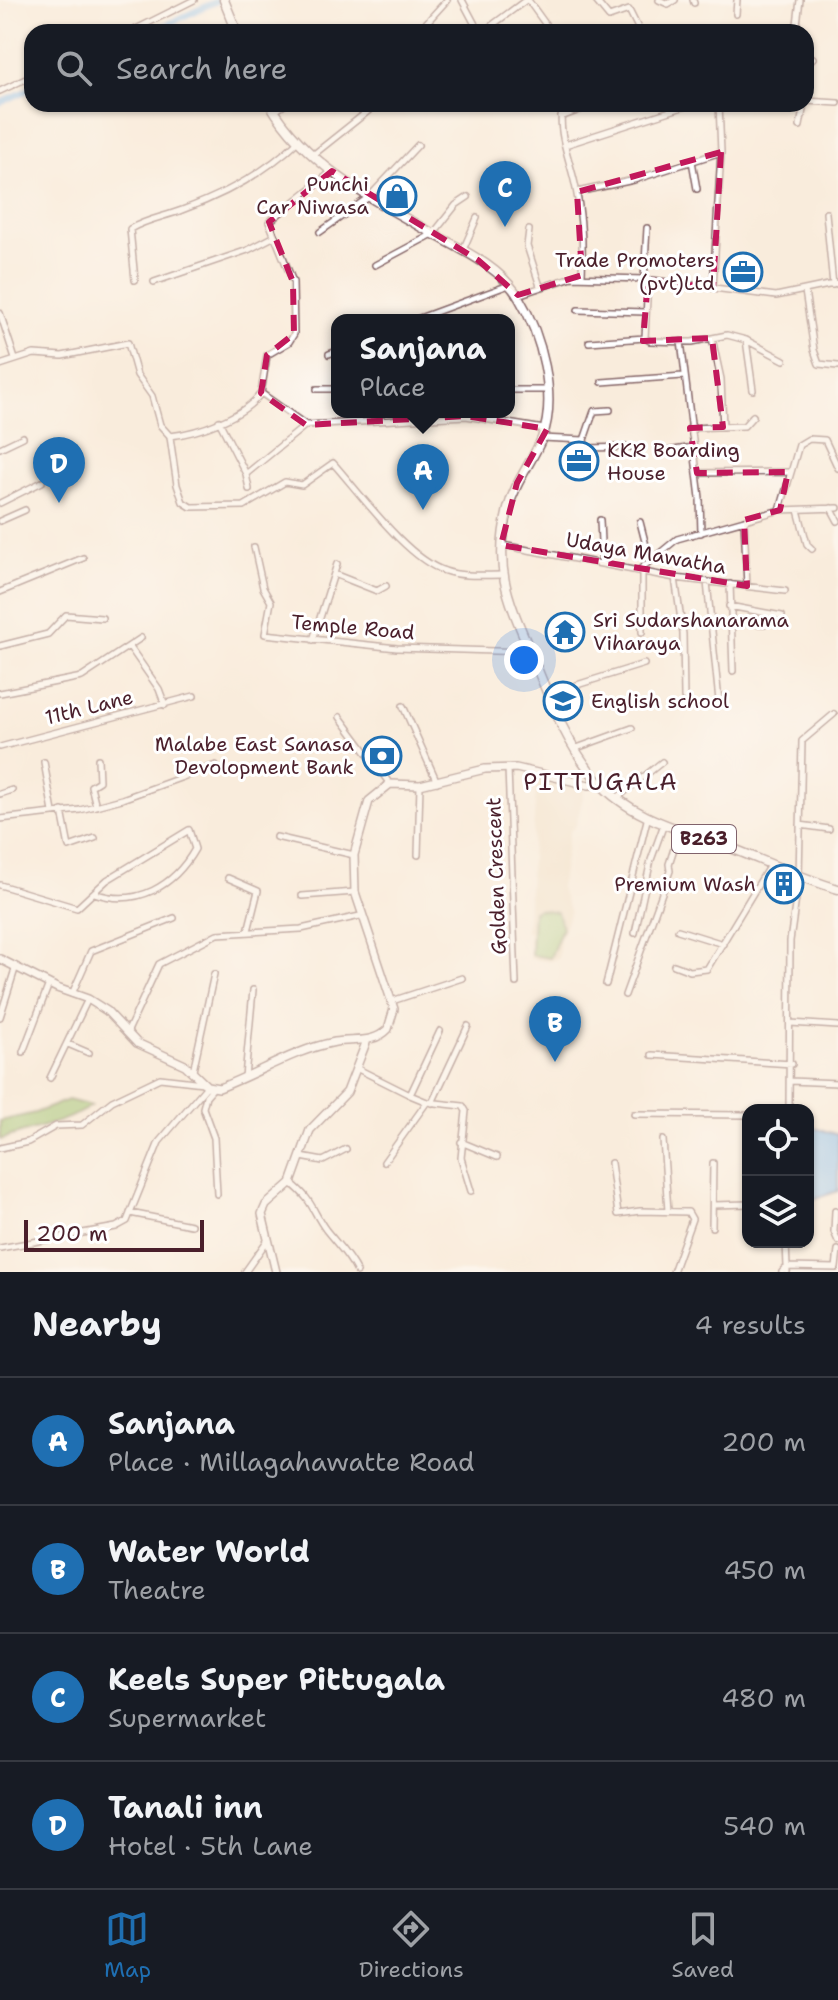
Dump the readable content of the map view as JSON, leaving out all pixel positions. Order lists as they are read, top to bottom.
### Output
{
  "streets": {
    "main road": ["B263"],
    "street": [
      "Udaya Mawatha",
      "Temple Road",
      "11th Lane",
      "Golden Crescent"
    ]
  },
  "crossings": [
    ["Udaya Mawatha", "B263"],
    ["Temple Road", "B263"]
  ],
  "districts": ["PITTUGALA"],
  "places": {
    "shop": ["Punchi Car Niwasa"],
    "office": ["Trade Promoters (pvt)Ltd", "KKR Boarding House"],
    "temple": ["Sri Sudarshanarama Viharaya"],
    "school or university": ["English school"],
    "bank": ["Malabe East Sanasa Devolopment Bank"],
    "building": ["Premium Wash"]
  },
  "scale_bar": "200 m",
  "page": {
    "search": "Search here",
    "pins": [
      "C",
      "D",
      "A",
      "B"
    ],
    "popup": ["Sanjana", "Place"],
    "scale": "200 m",
    "heading": ["Nearby", "4 results"],
    "list": [
      {
        "mark": "A",
        "name": "Sanjana",
        "note": "Place · Millagahawatte Road",
        "value": "200 m"
      },
      {
        "mark": "B",
        "name": "Water World",
        "note": "Theatre",
        "value": "450 m"
      },
      {
        "mark": "C",
        "name": "Keels Super Pittugala",
        "note": "Supermarket",
        "value": "480 m"
      },
      {
        "mark": "D",
        "name": "Tanali inn",
        "note": "Hotel · 5th Lane",
        "value": "540 m"
      }
    ],
    "nav": ["Map", "Directions", "Saved"]
  }
}
